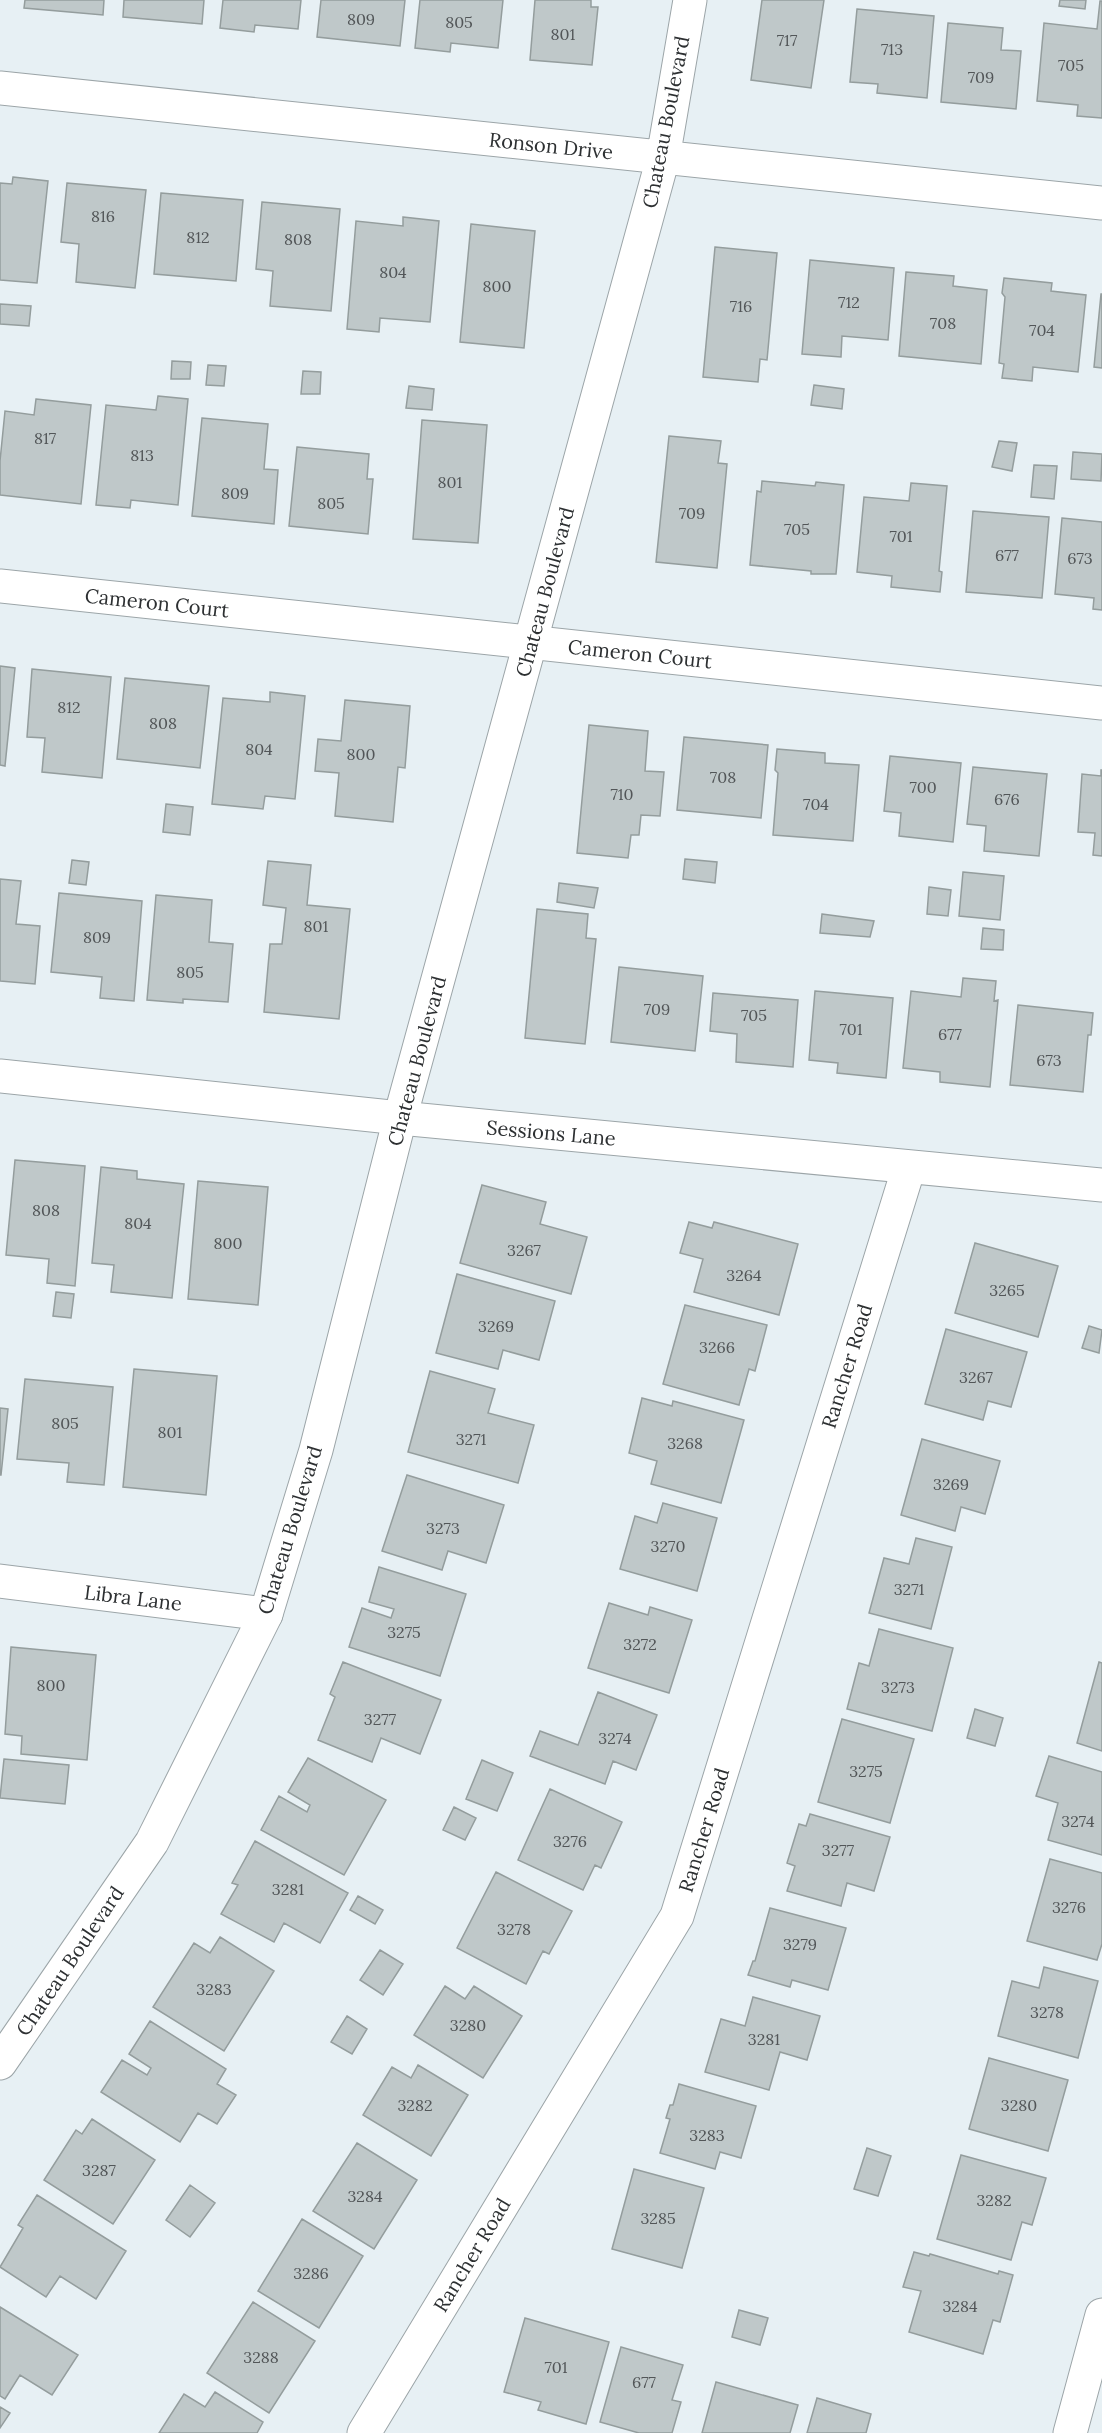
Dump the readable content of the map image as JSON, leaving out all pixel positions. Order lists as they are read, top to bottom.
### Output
{
  "streets": {
    "street": [
      "Chateau Boulevard",
      "Ronson Drive",
      "Cameron Court",
      "Sessions Lane",
      "Rancher Road",
      "Libra Lane"
    ]
  },
  "crossings": [
    ["Chateau Boulevard", "Ronson Drive"],
    ["Chateau Boulevard", "Cameron Court"],
    ["Chateau Boulevard", "Sessions Lane"],
    ["Chateau Boulevard", "Libra Lane"],
    ["Sessions Lane", "Rancher Road"]
  ],
  "house_numbers": [
    "809",
    "805",
    "801",
    "717",
    "713",
    "705",
    "709",
    "816",
    "812",
    "808",
    "804",
    "800",
    "712",
    "716",
    "708",
    "704",
    "817",
    "813",
    "801",
    "809",
    "805",
    "709",
    "705",
    "701",
    "677",
    "673",
    "812",
    "808",
    "804",
    "800",
    "708",
    "700",
    "710",
    "676",
    "704",
    "801",
    "809",
    "805",
    "709",
    "705",
    "701",
    "677",
    "673",
    "808",
    "804",
    "800",
    "3267",
    "3264",
    "3265",
    "3269",
    "3266",
    "3267",
    "805",
    "801",
    "3271",
    "3268",
    "3269",
    "3273",
    "3270",
    "3271",
    "3275",
    "3272",
    "800",
    "3273",
    "3277",
    "3274",
    "3275",
    "3274",
    "3276",
    "3277",
    "3281",
    "3276",
    "3278",
    "3279",
    "3283",
    "3278",
    "3280",
    "3281",
    "3282",
    "3280",
    "3283",
    "3287",
    "3284",
    "3282",
    "3285",
    "3286",
    "3284",
    "3288",
    "701",
    "677"
  ]
}
